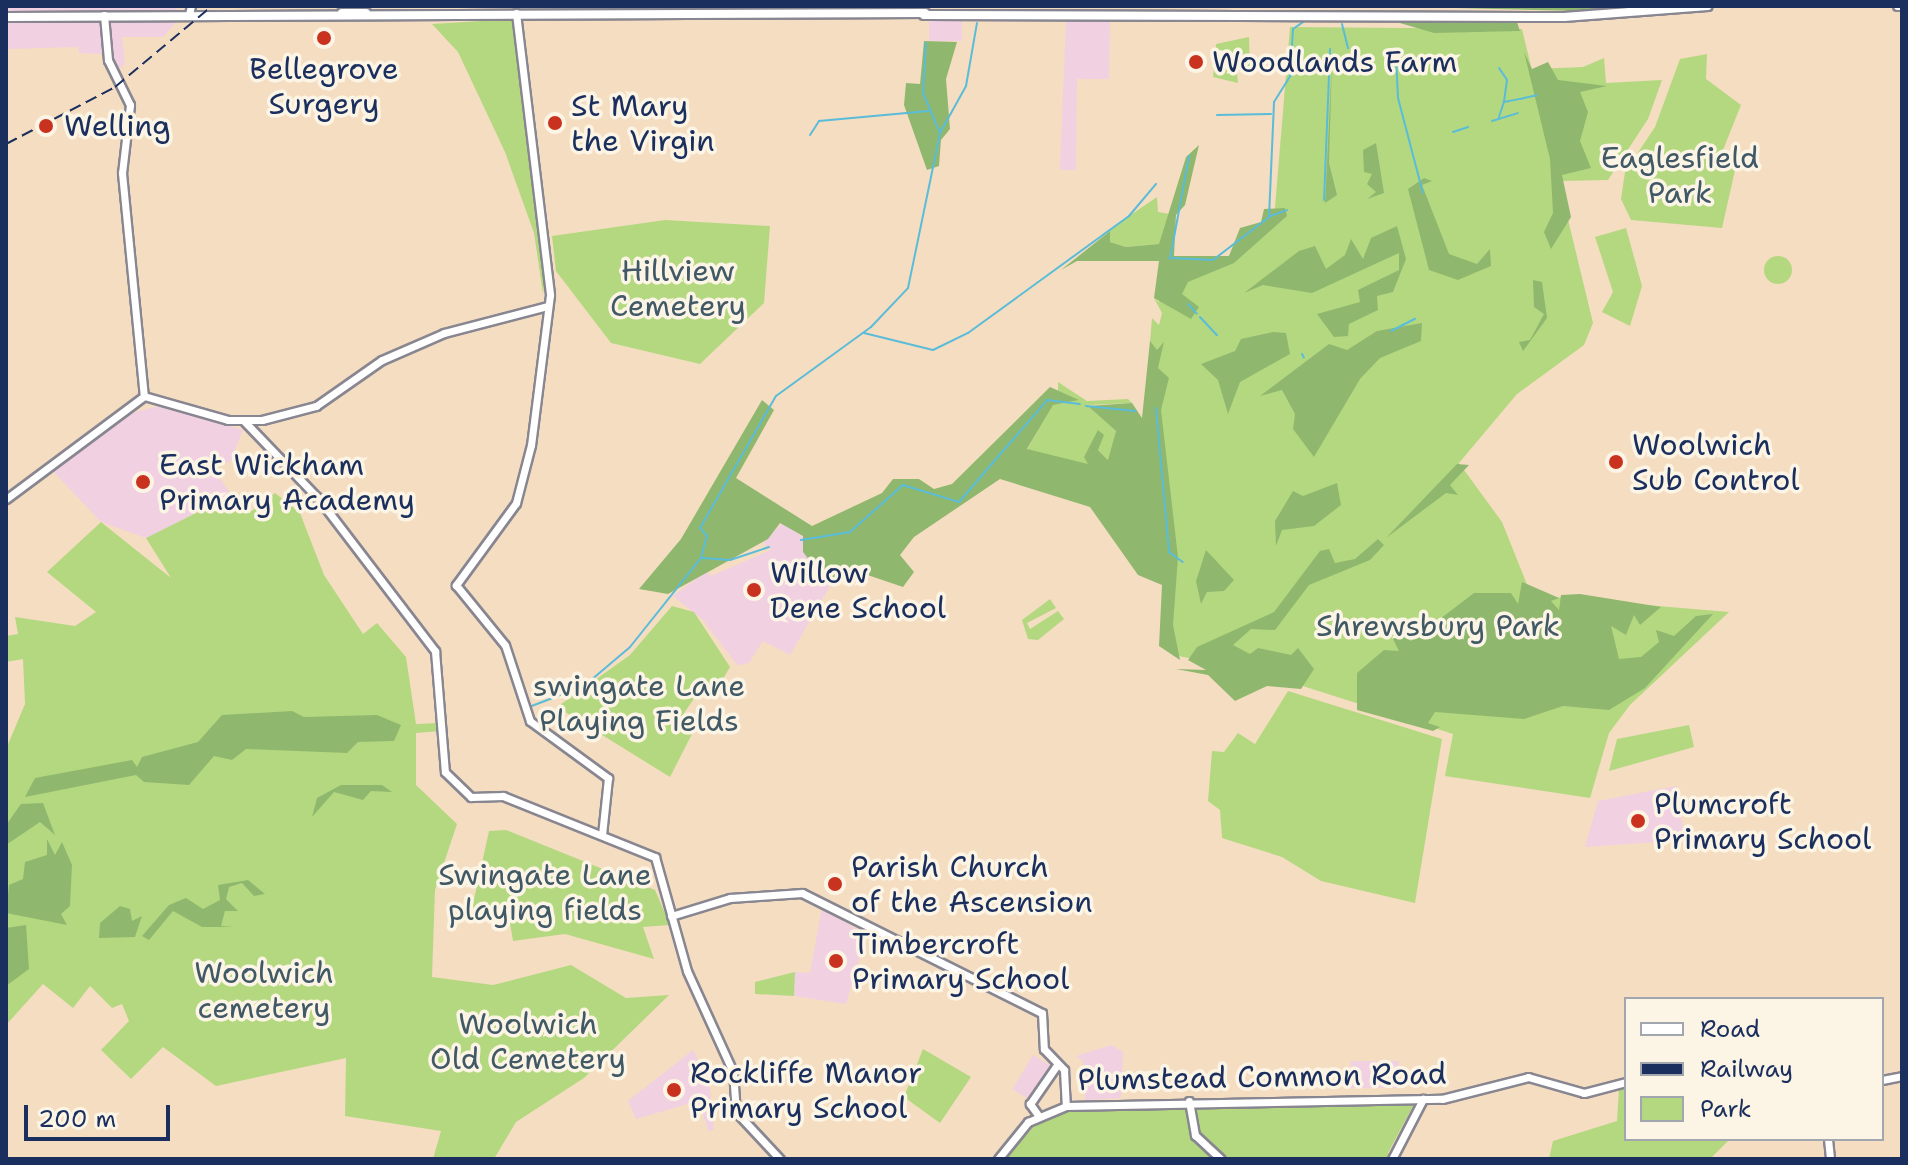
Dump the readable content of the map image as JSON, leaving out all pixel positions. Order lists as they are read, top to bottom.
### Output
{
  "streets": {
    "street": ["Plumstead Common Road"]
  },
  "parks": [
    "Eaglesfield Park",
    "Hillview Cemetery",
    "Shrewsbury Park",
    "swingate Lane Playing Fields",
    "Swingate Lane playing fields",
    "Woolwich cemetery",
    "Woolwich Old Cemetery"
  ],
  "places": [
    "Bellegrove Surgery",
    "Woodlands Farm",
    "St Mary the Virgin",
    "Welling",
    "Woolwich Sub Control",
    "East Wickham Primary Academy",
    "Willow Dene School",
    "Plumcroft Primary School",
    "Parish Church of the Ascension",
    "Timbercroft Primary School",
    "Rockliffe Manor Primary School"
  ],
  "legend": ["Road", "Railway", "Park"],
  "scale_bar": "200 m"
}
